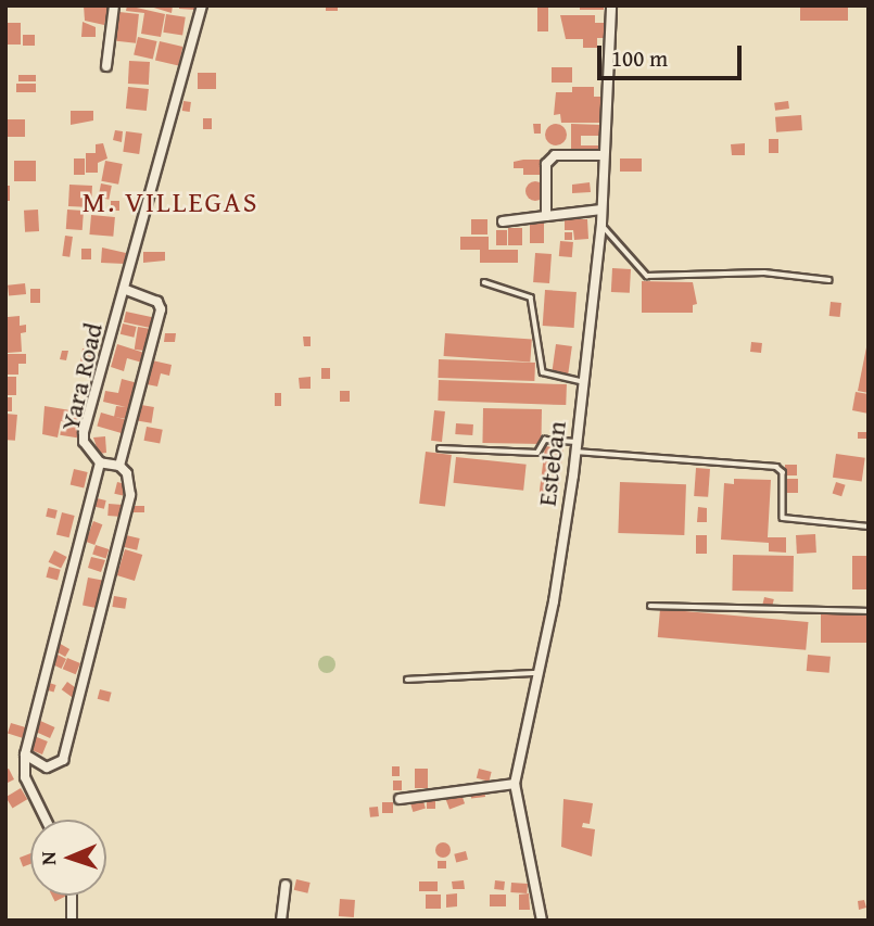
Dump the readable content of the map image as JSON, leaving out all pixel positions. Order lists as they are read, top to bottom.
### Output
{
  "streets": {
    "street": ["Yara Road", "Esteban"]
  },
  "districts": ["M. VILLEGAS"],
  "scale_bar": "100 m",
  "north": "left"
}
